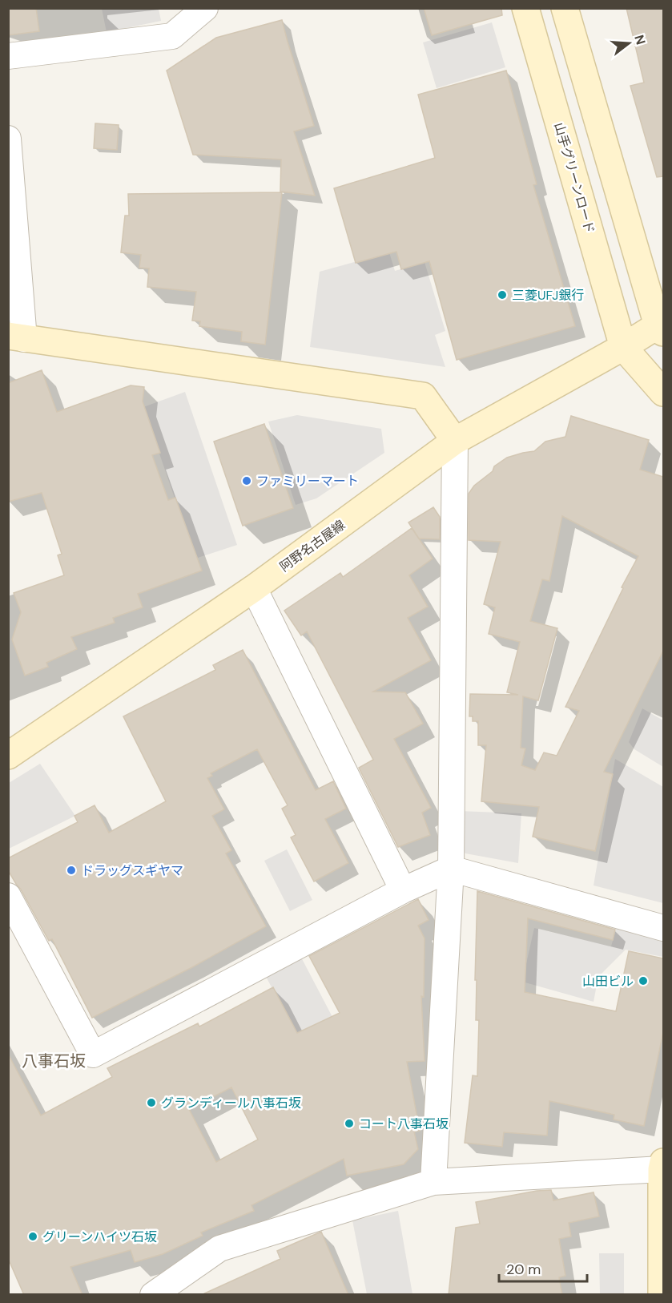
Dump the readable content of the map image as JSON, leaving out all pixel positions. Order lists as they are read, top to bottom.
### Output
{
  "streets": {
    "street": ["山手グリーンロード", "阿野名古屋線"]
  },
  "crossings": [
    ["山手グリーンロード", "阿野名古屋線"]
  ],
  "districts": ["八事石坂"],
  "places": [
    "三菱UFJ銀行",
    "ファミリーマート",
    "ドラッグスギヤマ",
    "山田ビル",
    "グランディール八事石坂",
    "コート八事石坂",
    "グリーンハイツ石坂"
  ],
  "scale_bar": "20 m",
  "north": "right"
}
